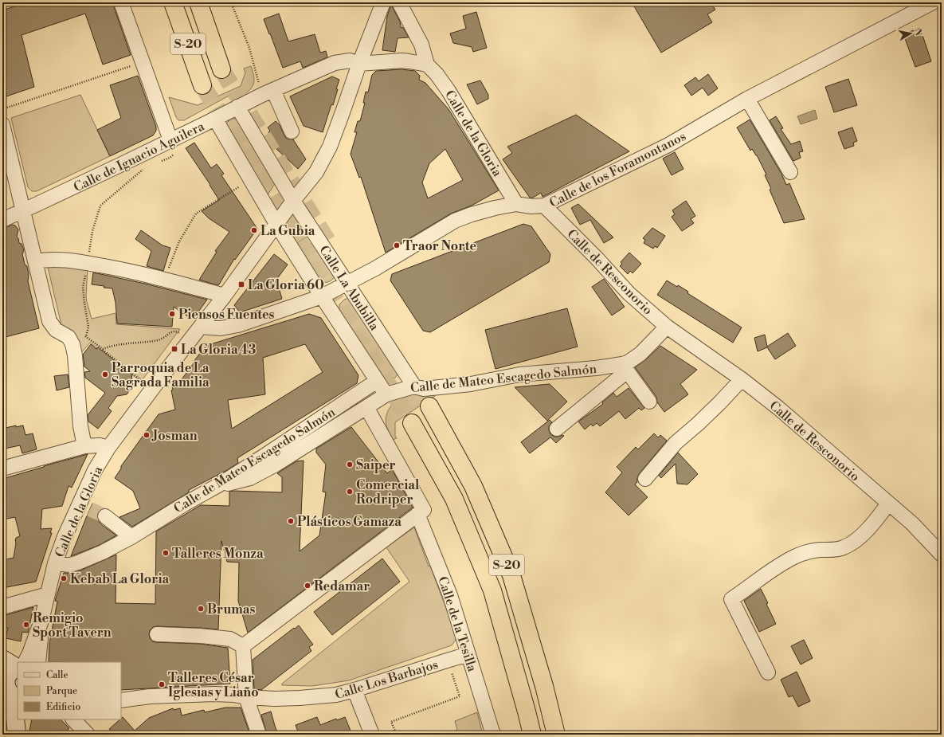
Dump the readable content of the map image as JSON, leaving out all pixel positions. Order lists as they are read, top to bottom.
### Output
{
  "streets": {
    "highway": ["S-20"],
    "street": [
      "Calle de la Gloria",
      "Calle de Ignacio Aguilera",
      "Calle de los Foramontanos",
      "Calle de Resconorio",
      "Calle La Abubilla",
      "Calle de Mateo Escagedo Salmón",
      "Calle de la Tesilla",
      "Calle Los Barbajos"
    ]
  },
  "crossings": [
    ["Calle de la Gloria", "Calle de Ignacio Aguilera"],
    ["Calle de la Gloria", "Calle de los Foramontanos"],
    ["Calle de la Gloria", "Calle La Abubilla"],
    ["Calle de la Gloria", "Calle de Mateo Escagedo Salmón"],
    ["Calle de Ignacio Aguilera", "Calle La Abubilla"],
    ["Calle de los Foramontanos", "Calle de Resconorio"],
    ["Calle de los Foramontanos", "Calle La Abubilla"],
    ["Calle de Resconorio", "Calle de Mateo Escagedo Salmón"],
    ["Calle La Abubilla", "Calle de Mateo Escagedo Salmón"],
    ["Calle de la Tesilla", "Calle Los Barbajos"]
  ],
  "places": {
    "other": [
      "La Gubia",
      "Traor Norte",
      "Piensos Fuentes",
      "Parroquia de La Sagrada Familia",
      "Josman",
      "Saiper",
      "Comercial Rodriper",
      "Plásticos Gamaza",
      "Talleres Monza",
      "Kebab La Gloria",
      "Redamar",
      "Brumas",
      "Remigio Sport Tavern",
      "Talleres César Iglesias y Liaño"
    ],
    "transit": ["La Gloria 60", "La Gloria 43"]
  },
  "legend": ["Calle", "Parque", "Edificio"],
  "north": "right"
}
